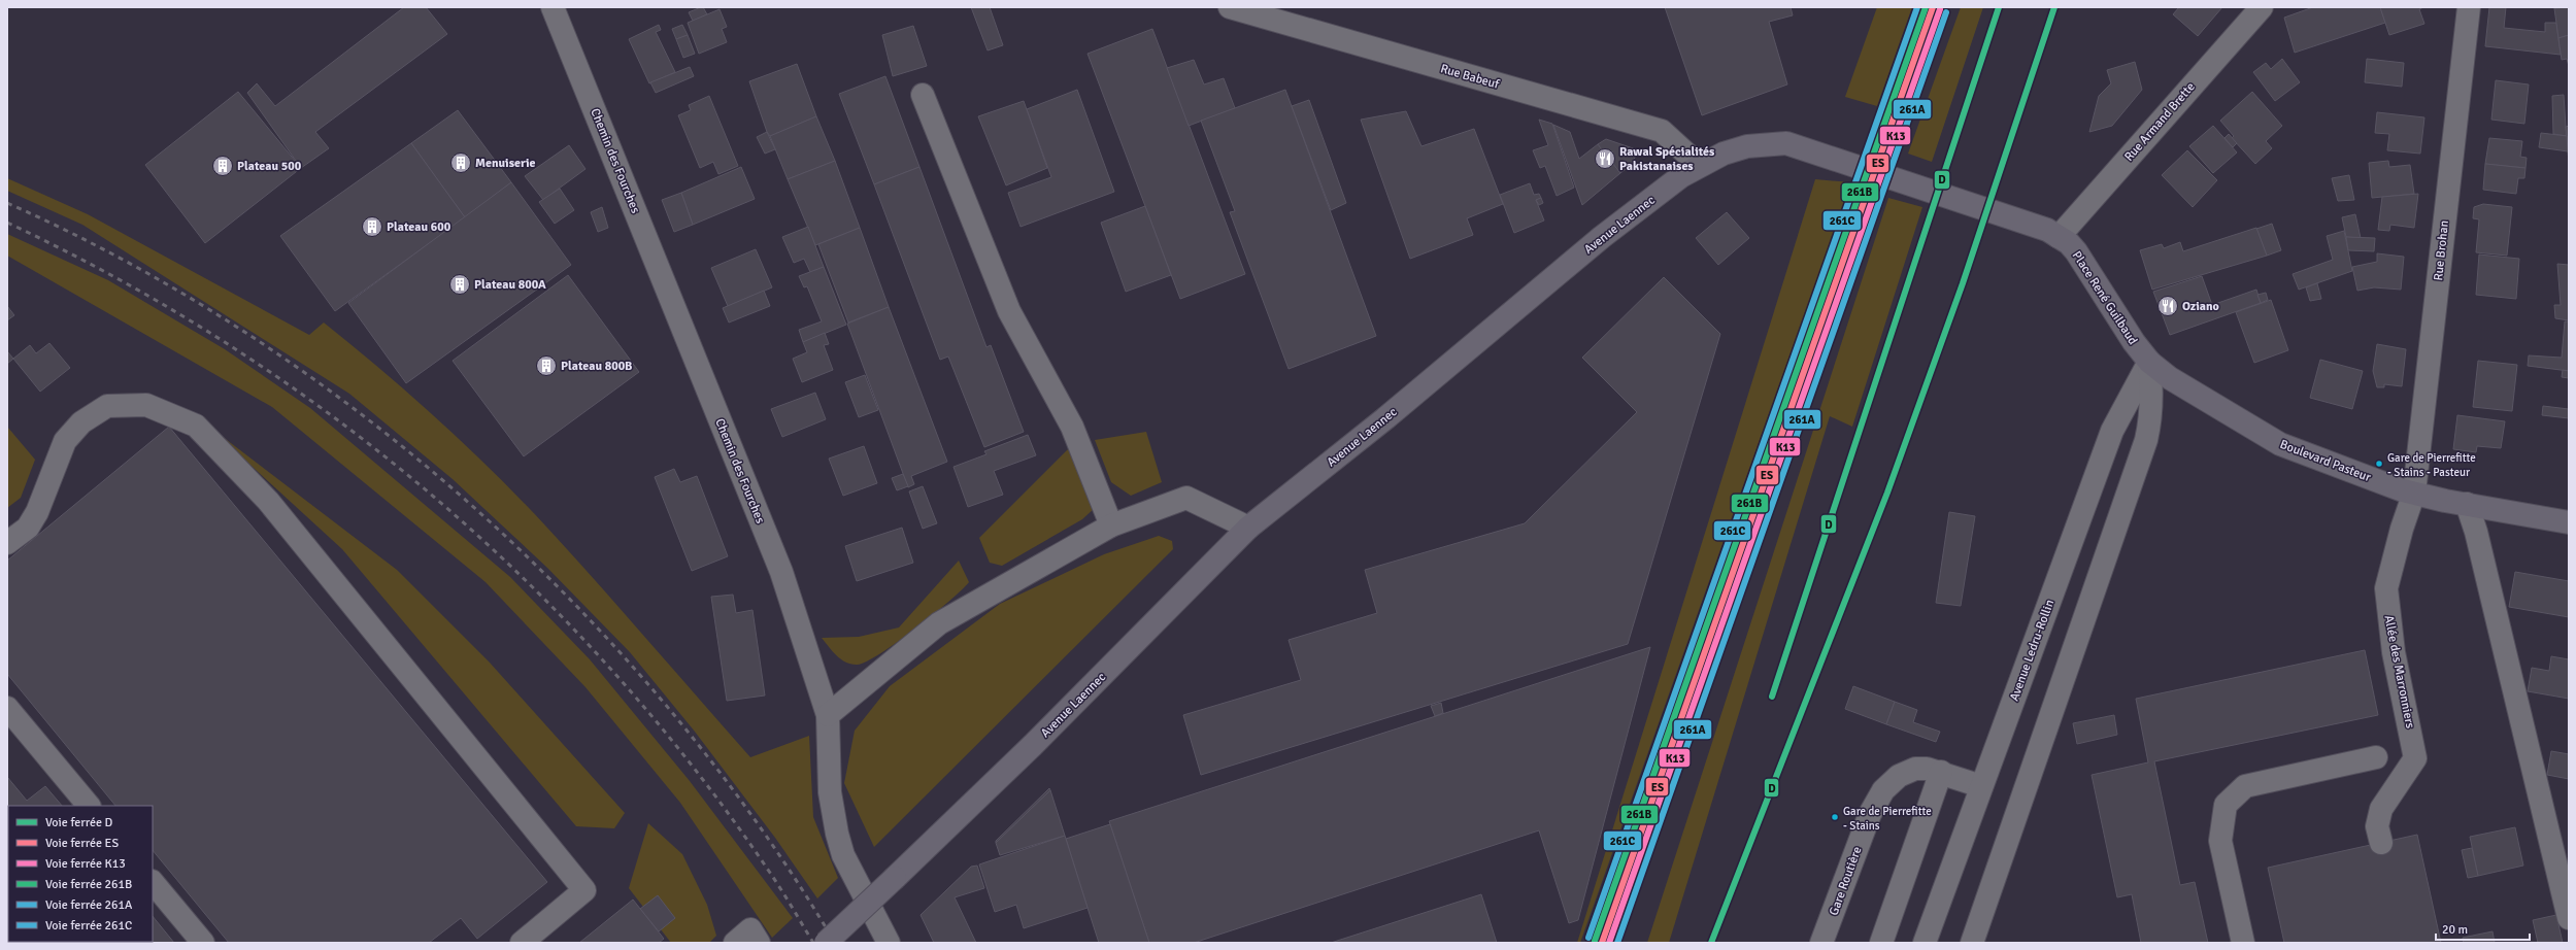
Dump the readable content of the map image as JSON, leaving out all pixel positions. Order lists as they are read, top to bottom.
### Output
{
  "streets": {
    "main road": ["Avenue Laennec", "Place René Guilbaud", "Boulevard Pasteur"],
    "street": [
      "Rue Babeuf",
      "Rue Armand Brette",
      "Chemin des Fourches",
      "Rue Brohan",
      "Avenue Ledru-Rollin",
      "Allée des Marronniers",
      "Gare Routière"
    ]
  },
  "crossings": [
    ["Rue Babeuf", "Avenue Laennec"],
    ["Rue Armand Brette", "Avenue Laennec"],
    ["Rue Armand Brette", "Place René Guilbaud"],
    ["Avenue Laennec", "Place René Guilbaud"],
    ["Rue Brohan", "Boulevard Pasteur"],
    ["Rue Brohan", "Allée des Marronniers"],
    ["Place René Guilbaud", "Boulevard Pasteur"],
    ["Place René Guilbaud", "Avenue Ledru-Rollin"],
    ["Boulevard Pasteur", "Avenue Ledru-Rollin"],
    ["Boulevard Pasteur", "Allée des Marronniers"],
    ["Avenue Ledru-Rollin", "Gare Routière"]
  ],
  "places": {
    "restaurant": ["Rawal Spécialités Pakistanaises", "Oziano"],
    "building": [
      "Menuiserie",
      "Plateau 500",
      "Plateau 600",
      "Plateau 800A",
      "Plateau 800B"
    ],
    "other": ["Gare de Pierrefitte - Stains - Pasteur", "Gare de Pierrefitte - Stains"]
  },
  "lines": [
    "rail line D",
    "rail line ES",
    "rail line 261B",
    "rail line 261C",
    "rail line K13",
    "rail line 261A"
  ],
  "legend": [
    "Voie ferrée D",
    "Voie ferrée ES",
    "Voie ferrée K13",
    "Voie ferrée 261B",
    "Voie ferrée 261A",
    "Voie ferrée 261C"
  ],
  "scale_bar": "20 m"
}
